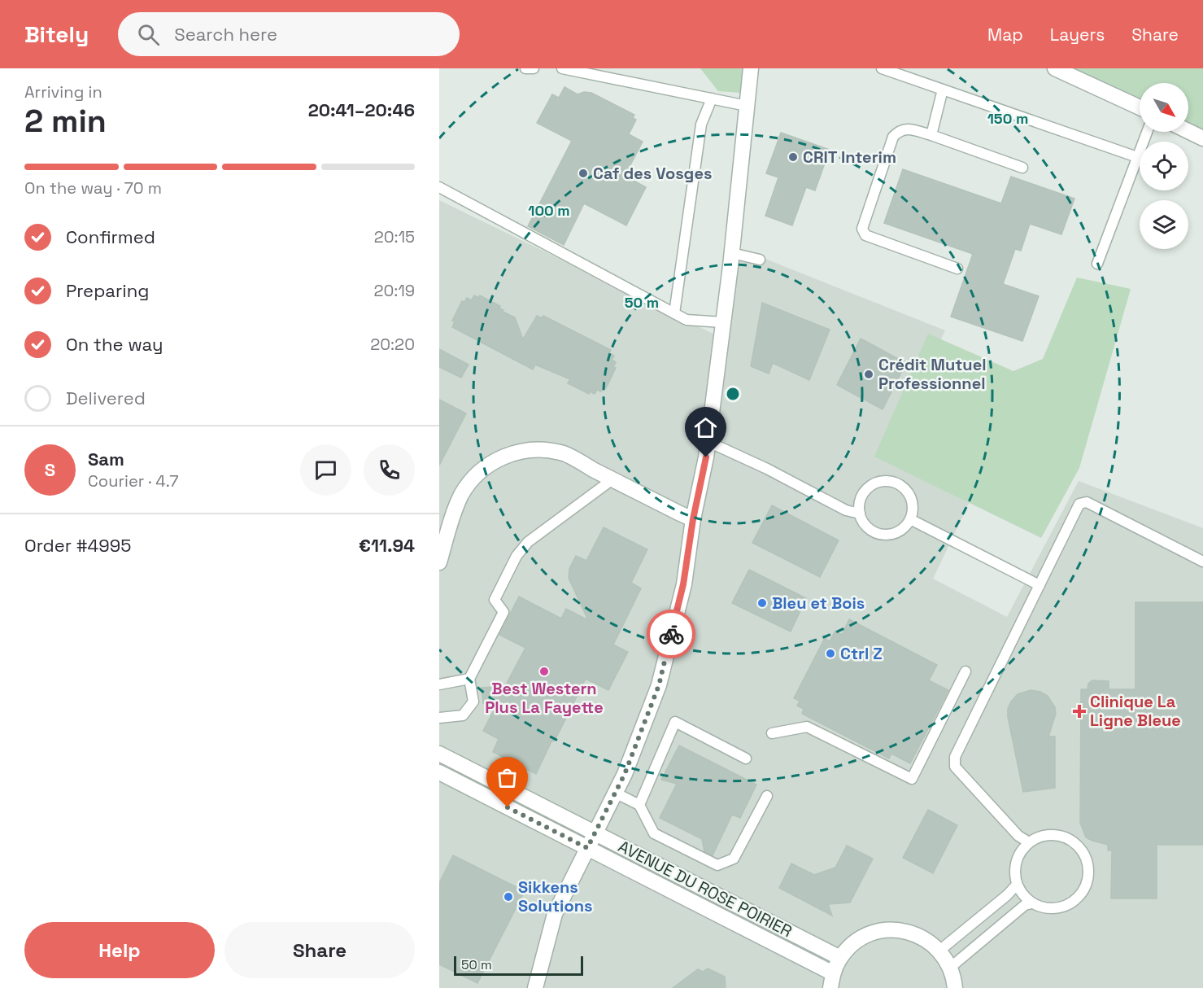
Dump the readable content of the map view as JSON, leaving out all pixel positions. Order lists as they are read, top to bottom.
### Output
{
  "streets": {
    "street": ["AVENUE DU ROSE POIRIER"]
  },
  "places": {
    "other": [
      "CRIT Interim",
      "Caf des Vosges",
      "Crédit Mutuel Professionnel",
      "Bleu et Bois",
      "Ctrl Z",
      "Best Western Plus La Fayette",
      "Sikkens Solutions"
    ],
    "health": ["Clinique La Ligne Bleue"]
  },
  "scale_bar": "50 m",
  "north": "bottom right",
  "page": {
    "header": "Bitely",
    "search": "Search here",
    "nav": ["Map", "Layers", "Share"],
    "heading": ["2 min", "Arriving in", "20:41–20:46"],
    "panel": [
      "Sam",
      "Courier · 4.7",
      "Order #4995",
      "€11.94"
    ],
    "bar": "On the way · 70 m",
    "list": [
      ["Confirmed", "20:15"],
      ["Preparing", "20:19"],
      ["On the way", "20:20"],
      "Delivered"
    ],
    "round": "S",
    "buttons": ["Help", "Share"],
    "scale": "50 m"
  },
  "rings": ["150 m", "100 m", "50 m"]
}
